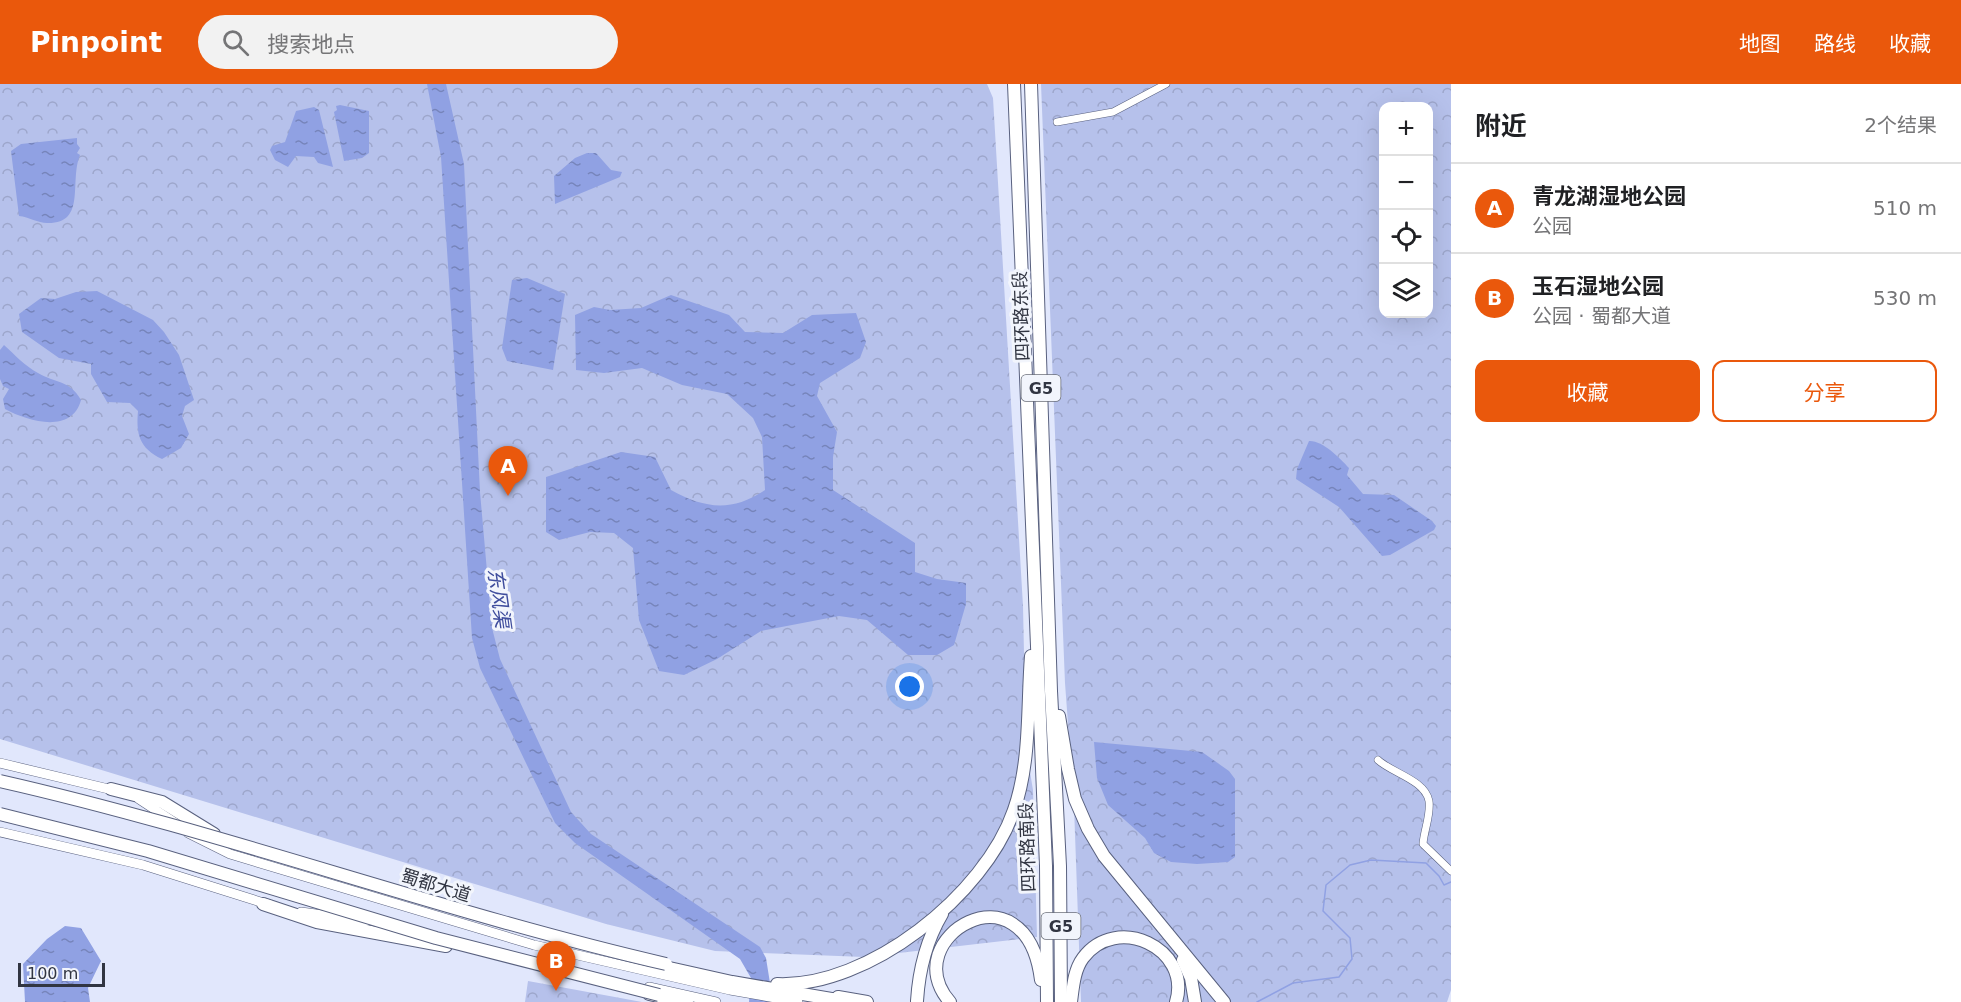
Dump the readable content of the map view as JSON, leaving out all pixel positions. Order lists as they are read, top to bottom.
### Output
{
  "streets": {
    "highway": [
      "四环路东段",
      "G5",
      "四环路南段",
      "蜀都大道"
    ]
  },
  "crossings": [
    ["四环路东段", "四环路南段"]
  ],
  "water": ["东风渠"],
  "scale_bar": "100 m",
  "page": {
    "header": "Pinpoint",
    "search": "搜索地点",
    "nav": ["地图", "路线", "收藏"],
    "heading": ["附近", "2个结果"],
    "map_buttons": ["+", "−"],
    "list": [
      {
        "mark": "A",
        "name": "青龙湖湿地公园",
        "note": "公园",
        "value": "510 m"
      },
      {
        "mark": "B",
        "name": "玉石湿地公园",
        "note": "公园 · 蜀都大道",
        "value": "530 m"
      }
    ],
    "buttons": ["收藏", "分享"],
    "pins": ["A", "B"],
    "scale": "100 m"
  }
}
